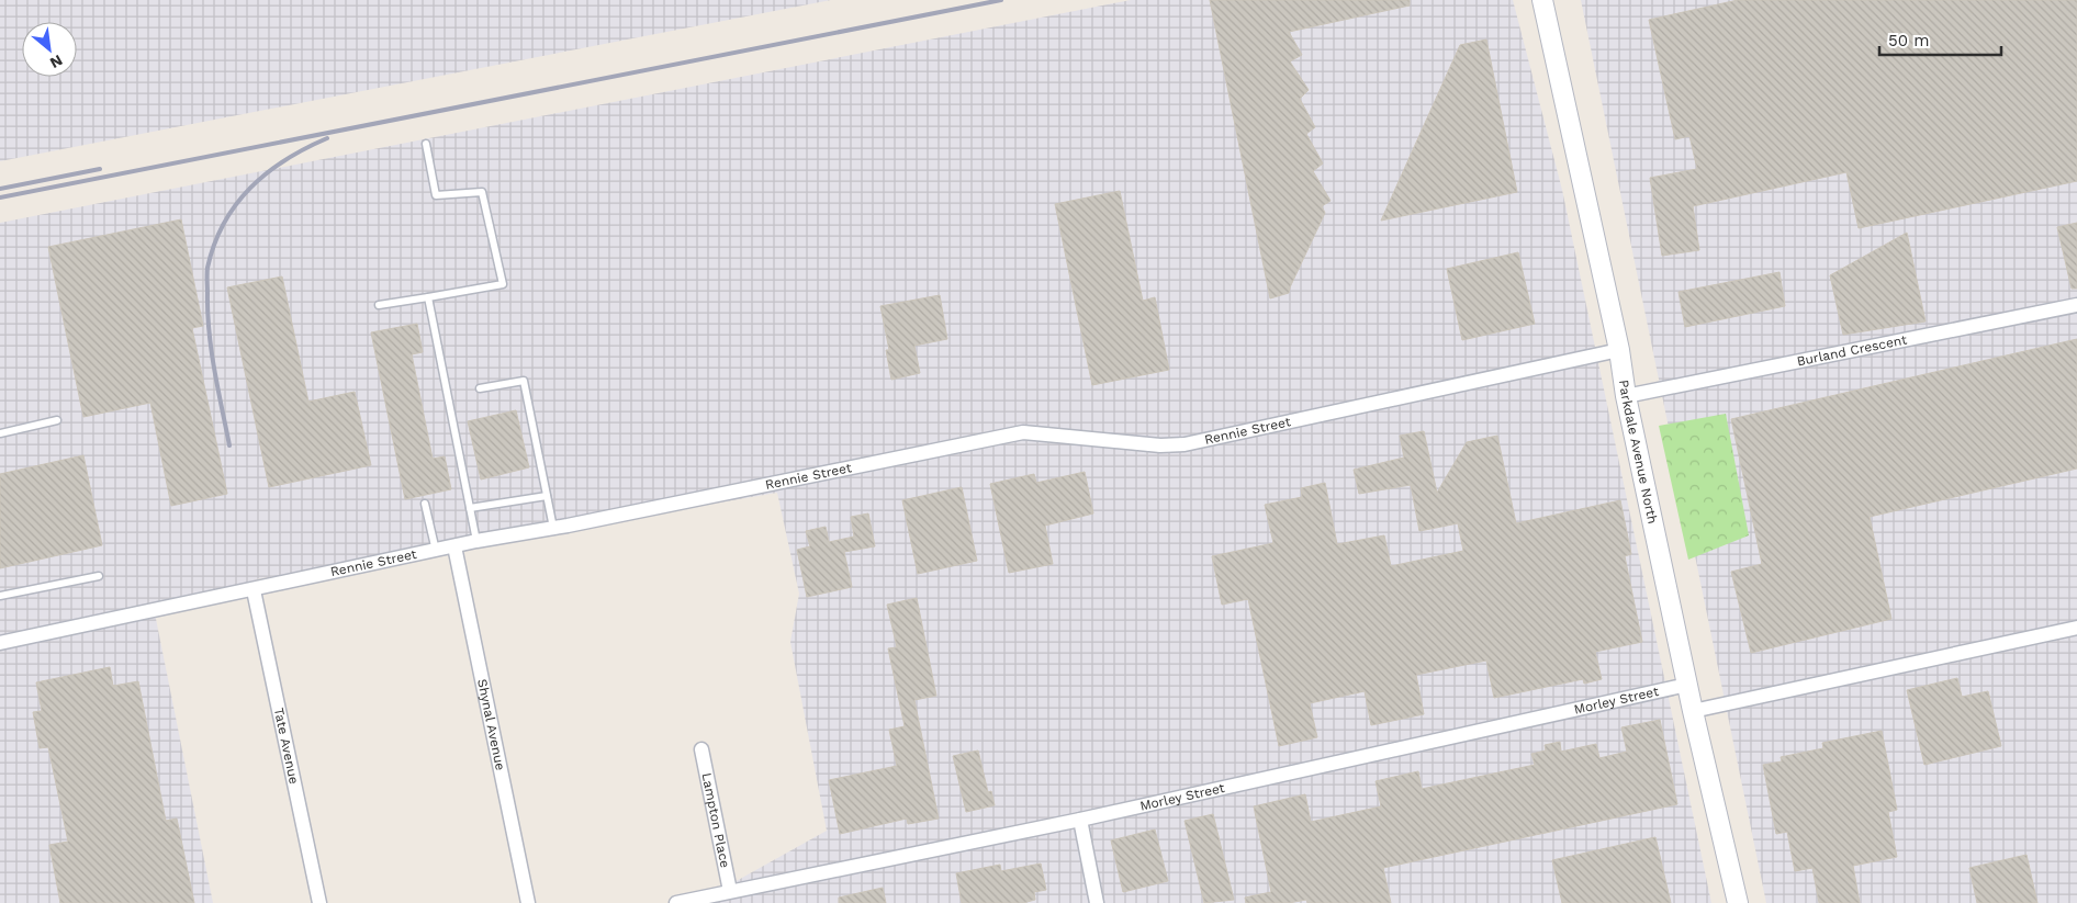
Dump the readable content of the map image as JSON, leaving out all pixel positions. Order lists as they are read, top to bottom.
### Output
{
  "streets": {
    "main road": ["Parkdale Avenue North"],
    "street": [
      "Burland Crescent",
      "Rennie Street",
      "Morley Street",
      "Shynal Avenue",
      "Tate Avenue",
      "Lampton Place"
    ]
  },
  "crossings": [
    ["Burland Crescent", "Parkdale Avenue North"],
    ["Rennie Street", "Parkdale Avenue North"],
    ["Rennie Street", "Shynal Avenue"],
    ["Rennie Street", "Tate Avenue"],
    ["Parkdale Avenue North", "Morley Street"],
    ["Morley Street", "Lampton Place"]
  ],
  "scale_bar": "50 m",
  "north": "bottom right"
}
